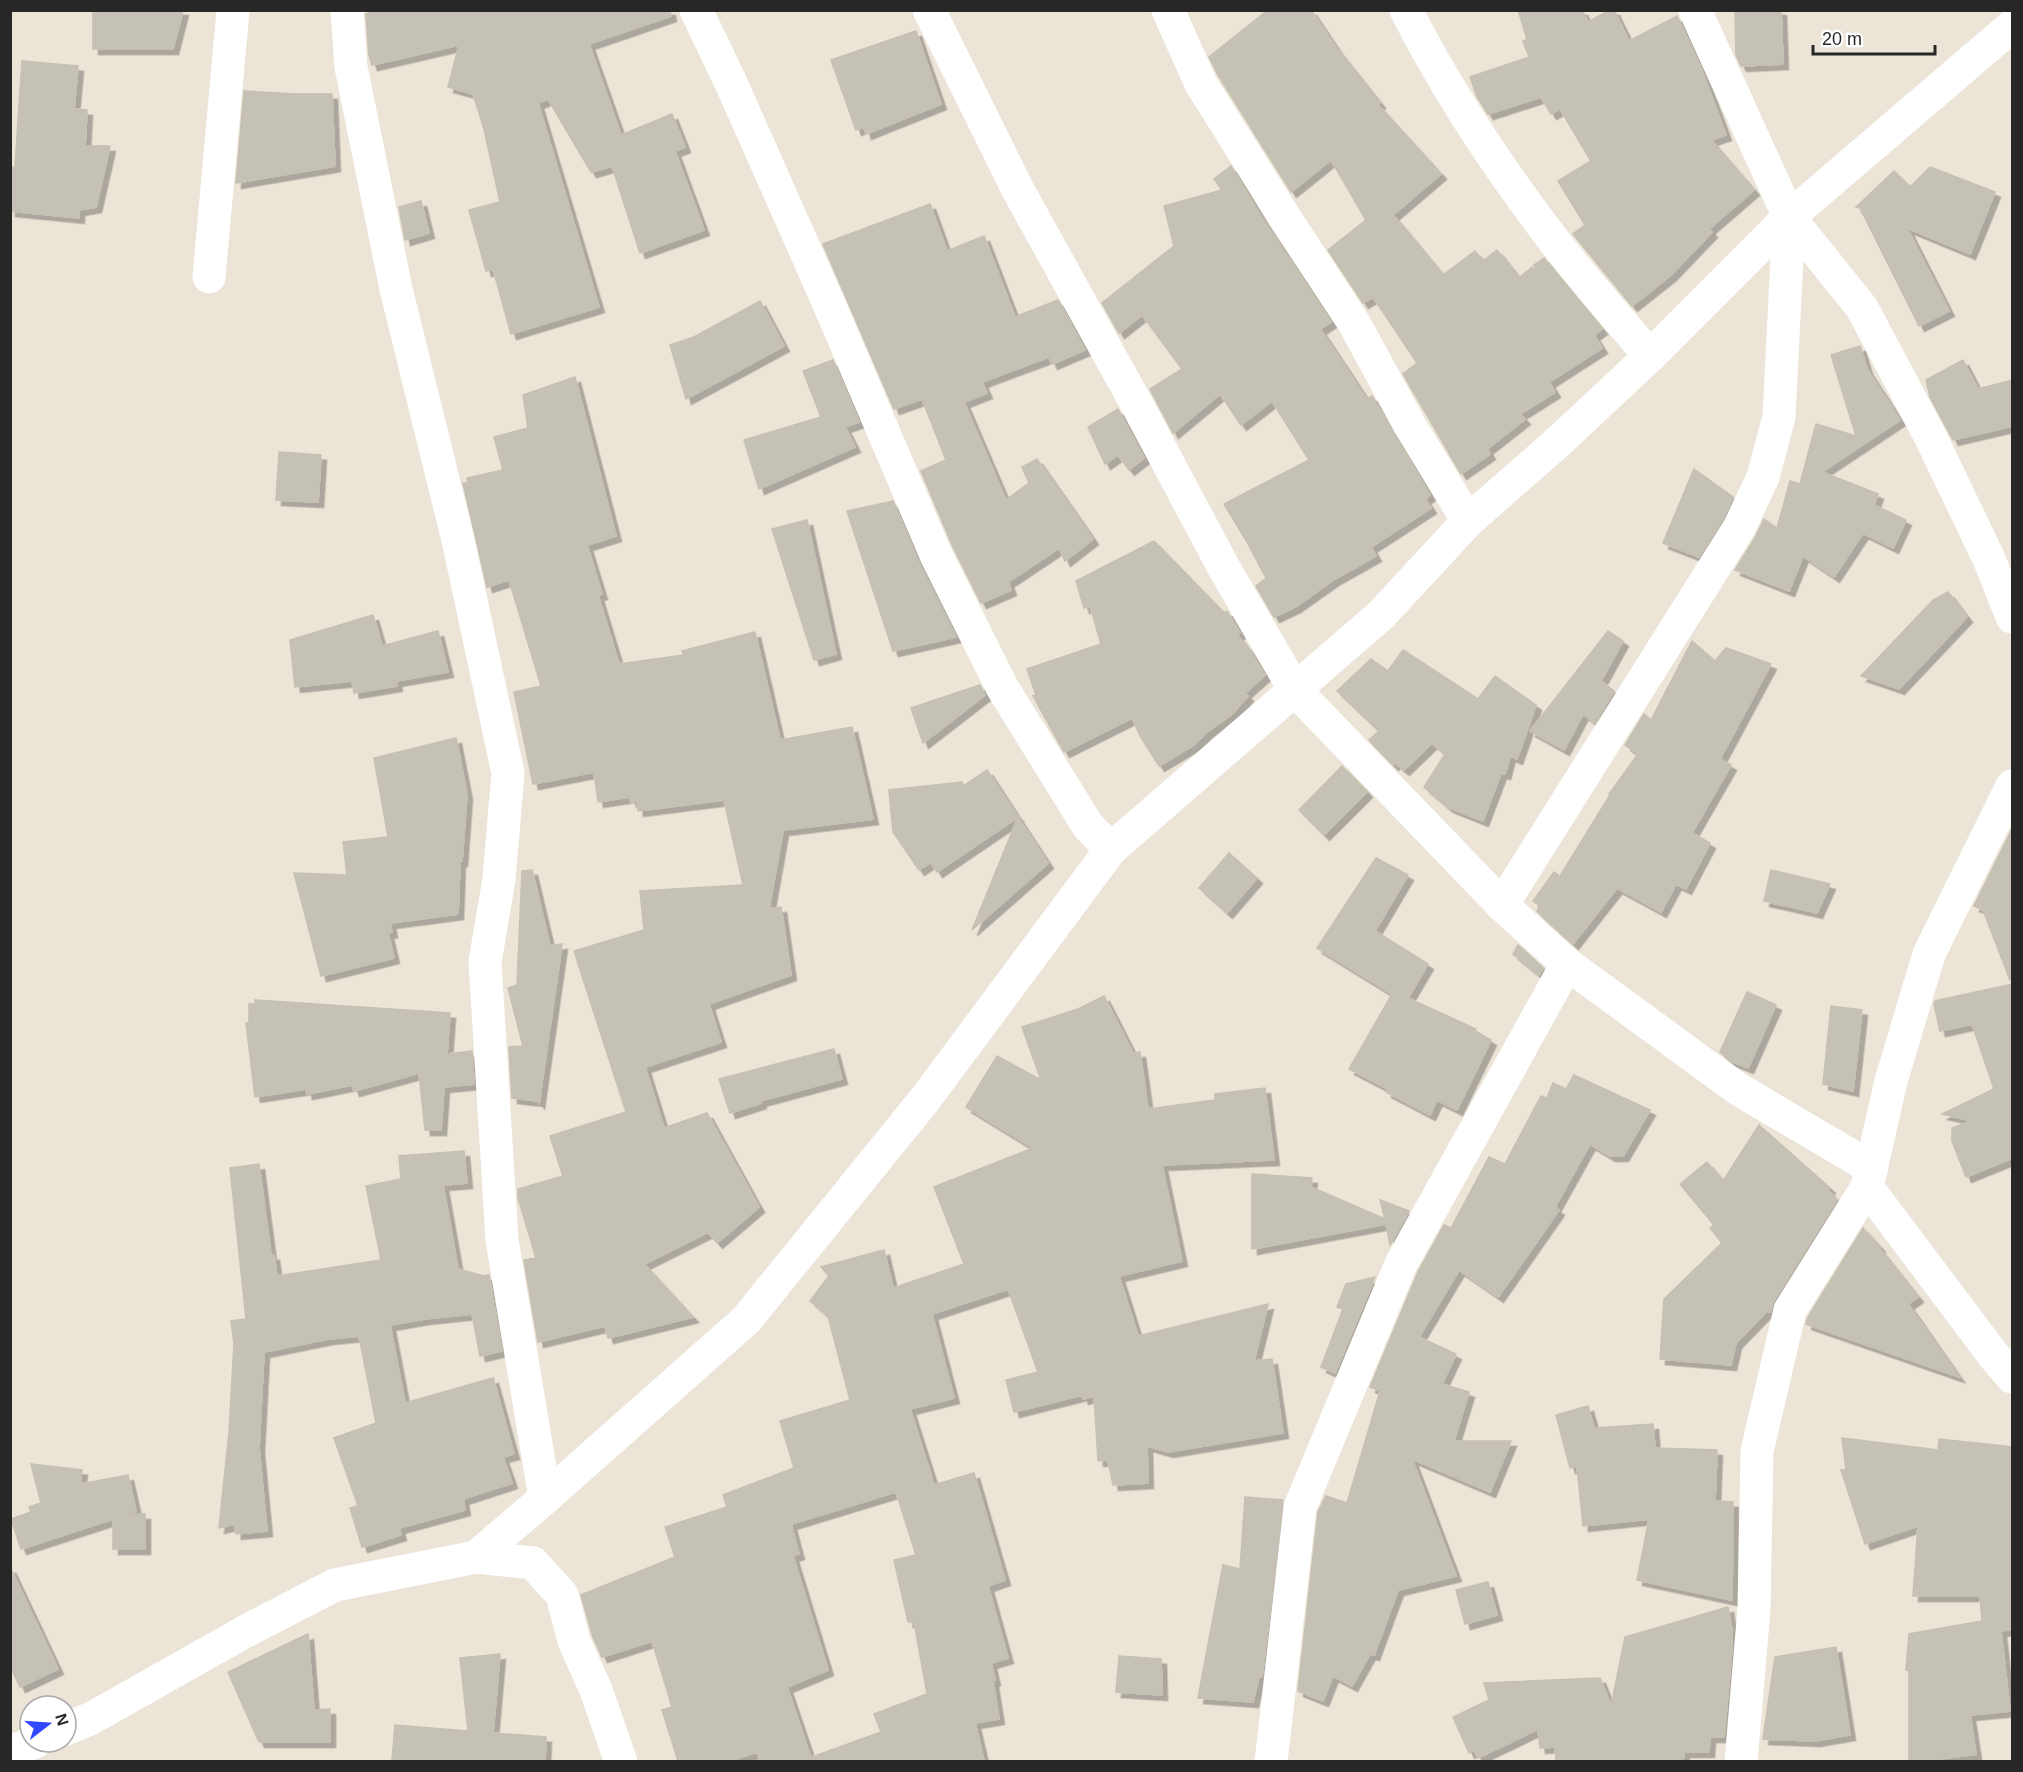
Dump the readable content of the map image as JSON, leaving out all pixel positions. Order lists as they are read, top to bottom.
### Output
{
  "scale_bar": "20 m",
  "north": "right"
}
